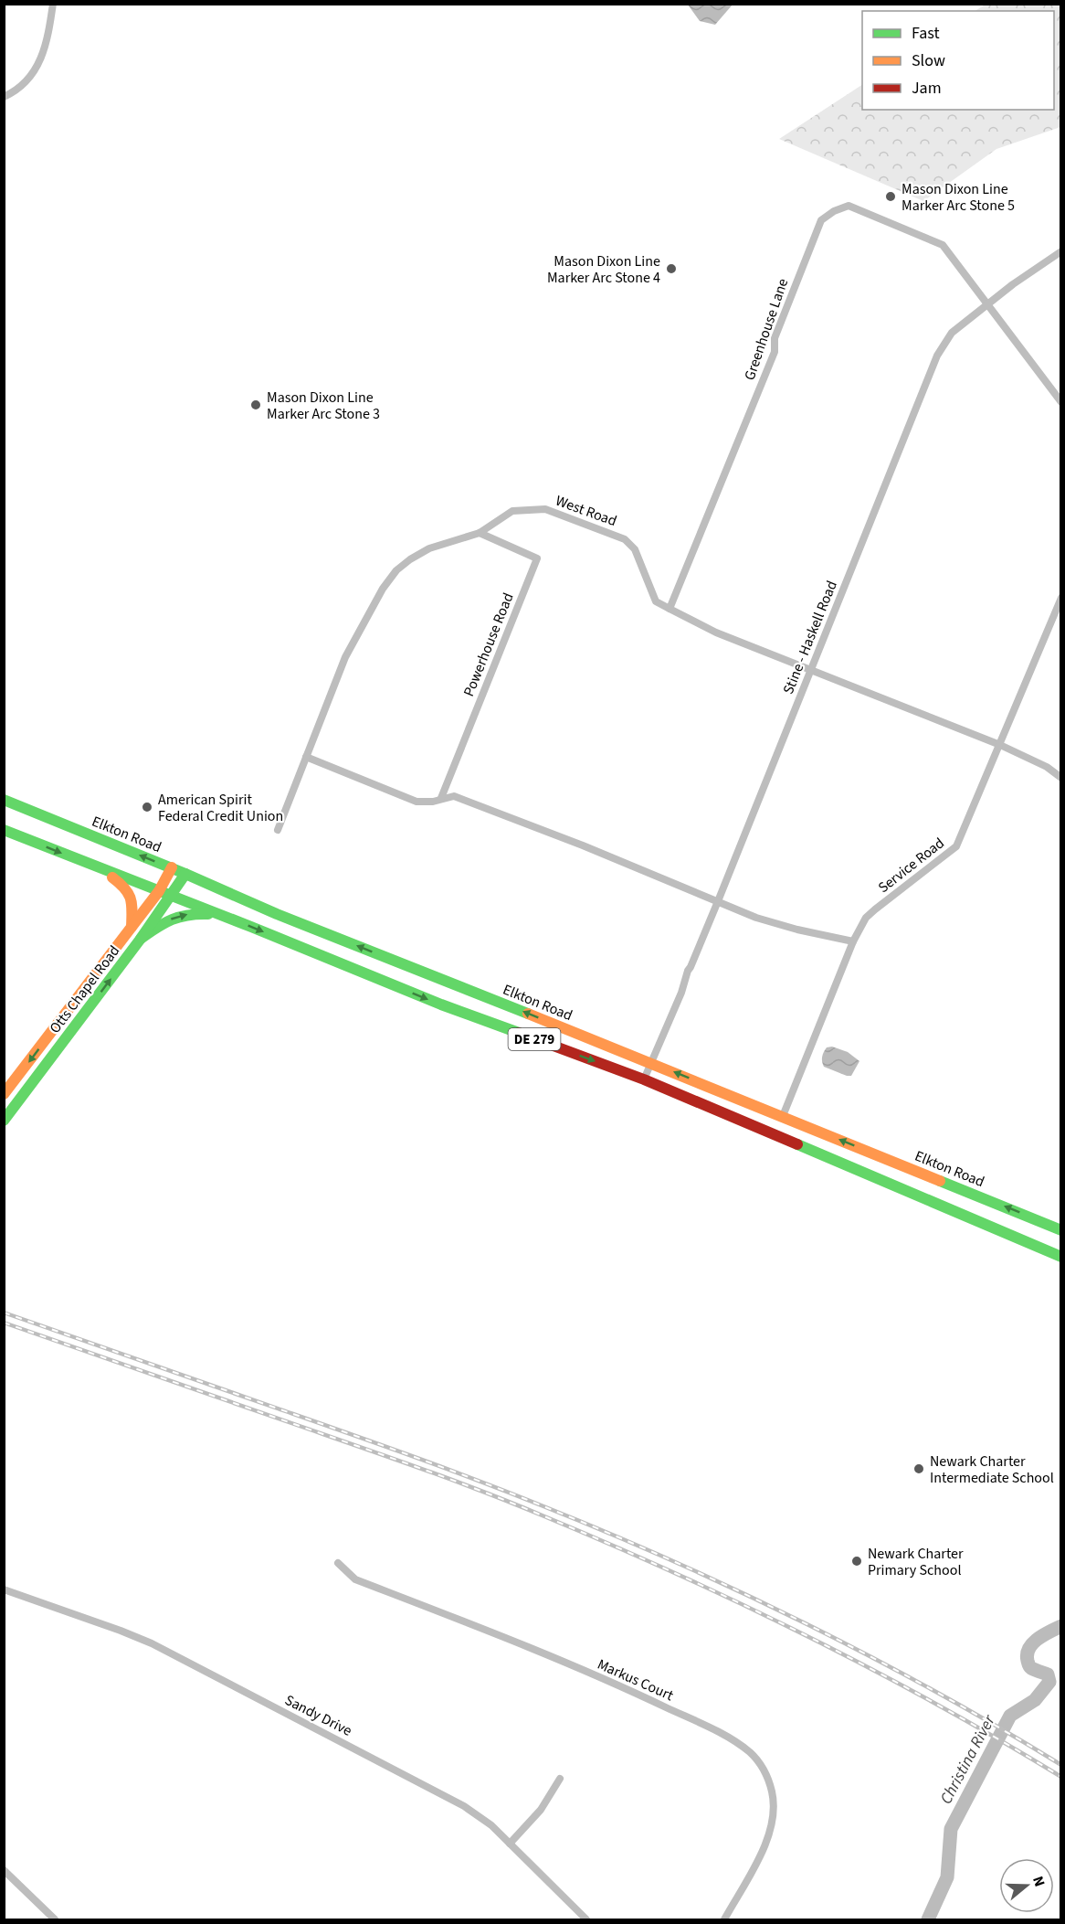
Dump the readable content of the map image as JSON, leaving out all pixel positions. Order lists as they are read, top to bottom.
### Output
{
  "streets": {
    "main road": ["Elkton Road", "Otts Chapel Road", "DE 279"],
    "street": [
      "Greenhouse Lane",
      "West Road",
      "Stine - Haskell Road",
      "Powerhouse Road",
      "Service Road",
      "Markus Court",
      "Sandy Drive"
    ]
  },
  "crossings": [
    ["Greenhouse Lane", "West Road"],
    ["Greenhouse Lane", "Stine - Haskell Road"],
    ["West Road", "Stine - Haskell Road"],
    ["West Road", "Powerhouse Road"],
    ["West Road", "Service Road"],
    ["Stine - Haskell Road", "Elkton Road"],
    ["Stine - Haskell Road", "DE 279"],
    ["Elkton Road", "Service Road"],
    ["Elkton Road", "Otts Chapel Road"],
    ["Otts Chapel Road", "DE 279"]
  ],
  "water": ["Christina River"],
  "places": [
    "Mason Dixon Line Marker Arc Stone 5",
    "Mason Dixon Line Marker Arc Stone 4",
    "Mason Dixon Line Marker Arc Stone 3",
    "American Spirit Federal Credit Union",
    "Newark Charter Intermediate School",
    "Newark Charter Primary School"
  ],
  "legend": ["Fast", "Slow", "Jam"],
  "north": "right"
}
